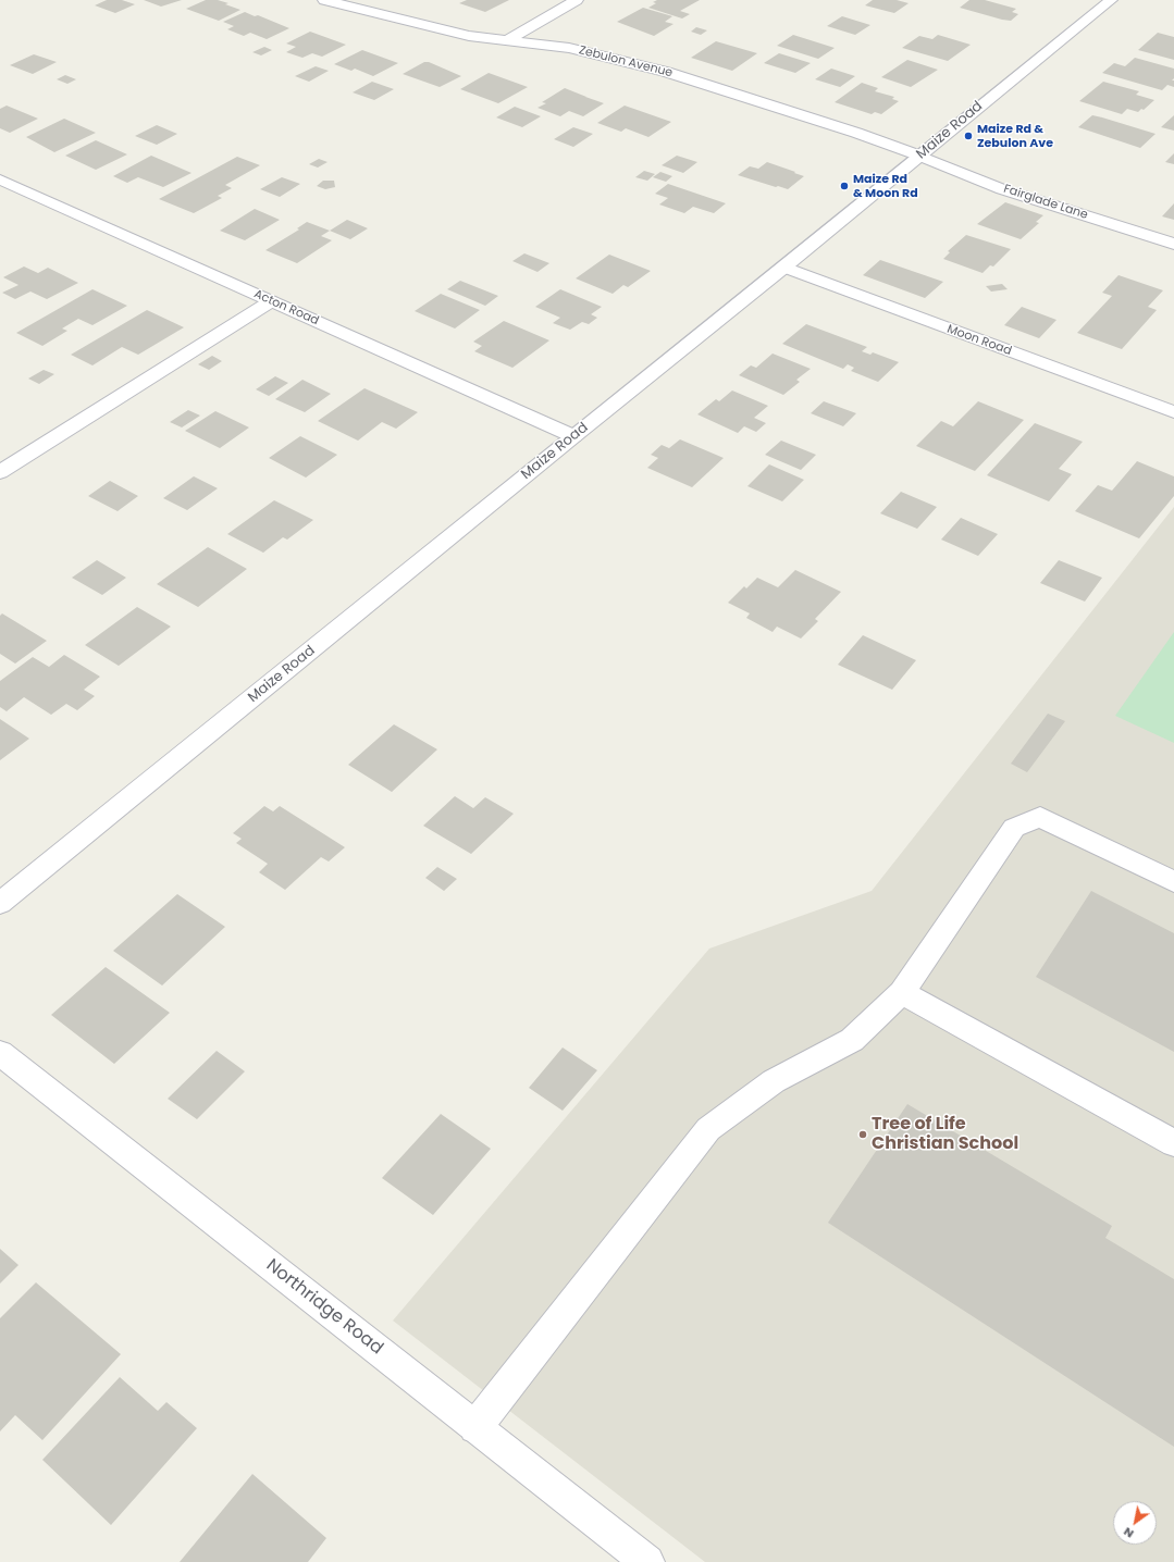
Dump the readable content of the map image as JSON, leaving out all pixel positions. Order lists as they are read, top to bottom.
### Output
{
  "streets": {
    "street": [
      "Zebulon Avenue",
      "Maize Road",
      "Fairglade Lane",
      "Acton Road",
      "Moon Road",
      "Northridge Road"
    ]
  },
  "crossings": [
    ["Zebulon Avenue", "Maize Road"],
    ["Zebulon Avenue", "Fairglade Lane"],
    ["Maize Road", "Fairglade Lane"],
    ["Maize Road", "Acton Road"],
    ["Maize Road", "Moon Road"]
  ],
  "places": ["Maize Rd & Zebulon Ave", "Maize Rd & Moon Rd", "Tree of Life Christian School"],
  "north": "bottom left"
}
